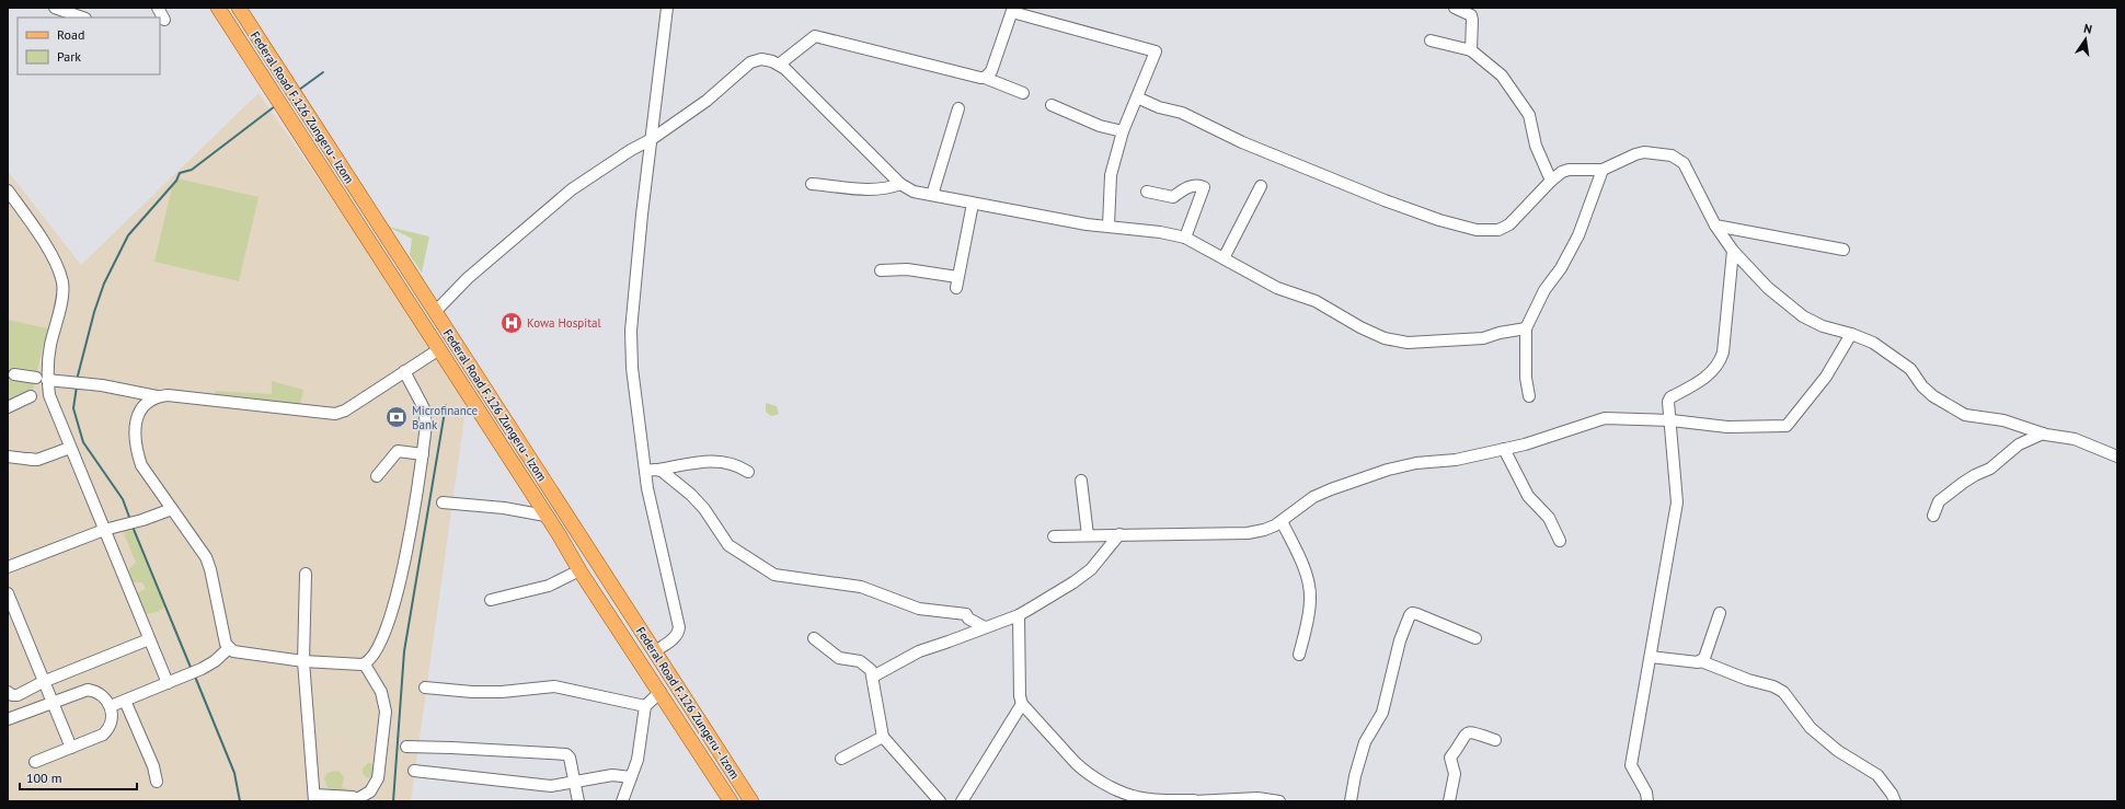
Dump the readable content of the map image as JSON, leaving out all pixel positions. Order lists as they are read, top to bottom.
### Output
{
  "streets": {
    "main road": ["Federal Road F.126 Zungeru - Izom"]
  },
  "places": {
    "hospital": ["Kowa Hospital"],
    "bank": ["Microfinance Bank"]
  },
  "legend": ["Road", "Park"],
  "scale_bar": "100 m",
  "north": "top"
}
